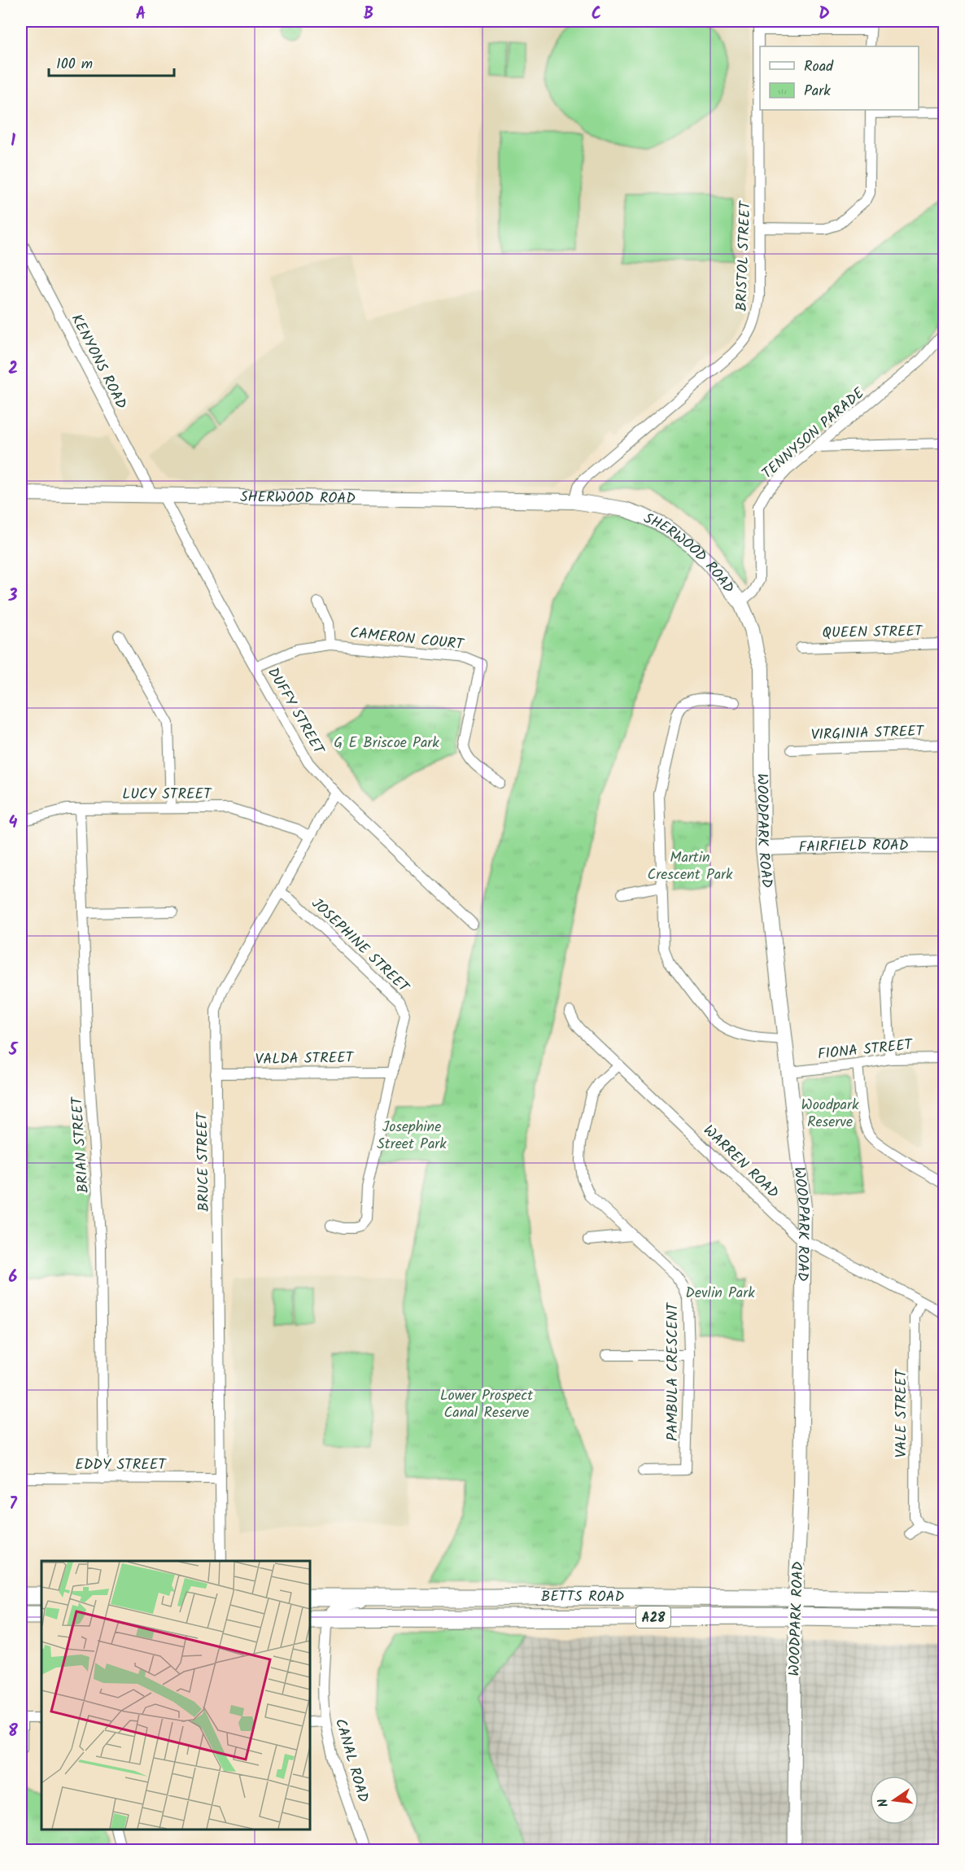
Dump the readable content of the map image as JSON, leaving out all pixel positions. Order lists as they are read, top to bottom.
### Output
{
  "streets": {
    "highway": ["BETTS ROAD", "A28"],
    "main road": ["SHERWOOD ROAD", "WOODPARK ROAD", "FAIRFIELD ROAD"],
    "street": [
      "BRISTOL STREET",
      "KENYONS ROAD",
      "TENNYSON PARADE",
      "QUEEN STREET",
      "CAMERON COURT",
      "DUFFY STREET",
      "VIRGINIA STREET",
      "LUCY STREET",
      "JOSEPHINE STREET",
      "FIONA STREET",
      "VALDA STREET",
      "BRIAN STREET",
      "WARREN ROAD",
      "BRUCE STREET",
      "PAMBULA CRESCENT",
      "VALE STREET",
      "EDDY STREET",
      "CANAL ROAD"
    ]
  },
  "crossings": [
    ["BRISTOL STREET", "SHERWOOD ROAD"],
    ["KENYONS ROAD", "SHERWOOD ROAD"],
    ["KENYONS ROAD", "DUFFY STREET"],
    ["TENNYSON PARADE", "SHERWOOD ROAD"],
    ["TENNYSON PARADE", "WOODPARK ROAD"],
    ["SHERWOOD ROAD", "DUFFY STREET"],
    ["SHERWOOD ROAD", "WOODPARK ROAD"],
    ["CAMERON COURT", "DUFFY STREET"],
    ["DUFFY STREET", "BRUCE STREET"],
    ["LUCY STREET", "BRIAN STREET"],
    ["LUCY STREET", "BRUCE STREET"],
    ["WOODPARK ROAD", "FAIRFIELD ROAD"],
    ["WOODPARK ROAD", "FIONA STREET"],
    ["WOODPARK ROAD", "WARREN ROAD"],
    ["WOODPARK ROAD", "BETTS ROAD"],
    ["JOSEPHINE STREET", "VALDA STREET"],
    ["JOSEPHINE STREET", "BRUCE STREET"],
    ["VALDA STREET", "BRUCE STREET"],
    ["BRIAN STREET", "EDDY STREET"],
    ["WARREN ROAD", "PAMBULA CRESCENT"],
    ["WARREN ROAD", "VALE STREET"],
    ["BRUCE STREET", "EDDY STREET"],
    ["BETTS ROAD", "CANAL ROAD"]
  ],
  "parks": [
    "G E Briscoe Park",
    "Martin Crescent Park",
    "Woodpark Reserve",
    "Josephine Street Park",
    "Devlin Park",
    "Lower Prospect Canal Reserve"
  ],
  "legend": ["Road", "Park"],
  "scale_bar": "100 m",
  "north": "left",
  "grid": {
    "columns": [
      "A",
      "B",
      "C",
      "D"
    ],
    "rows": [
      "1",
      "2",
      "3",
      "4",
      "5",
      "6",
      "7",
      "8"
    ]
  }
}
